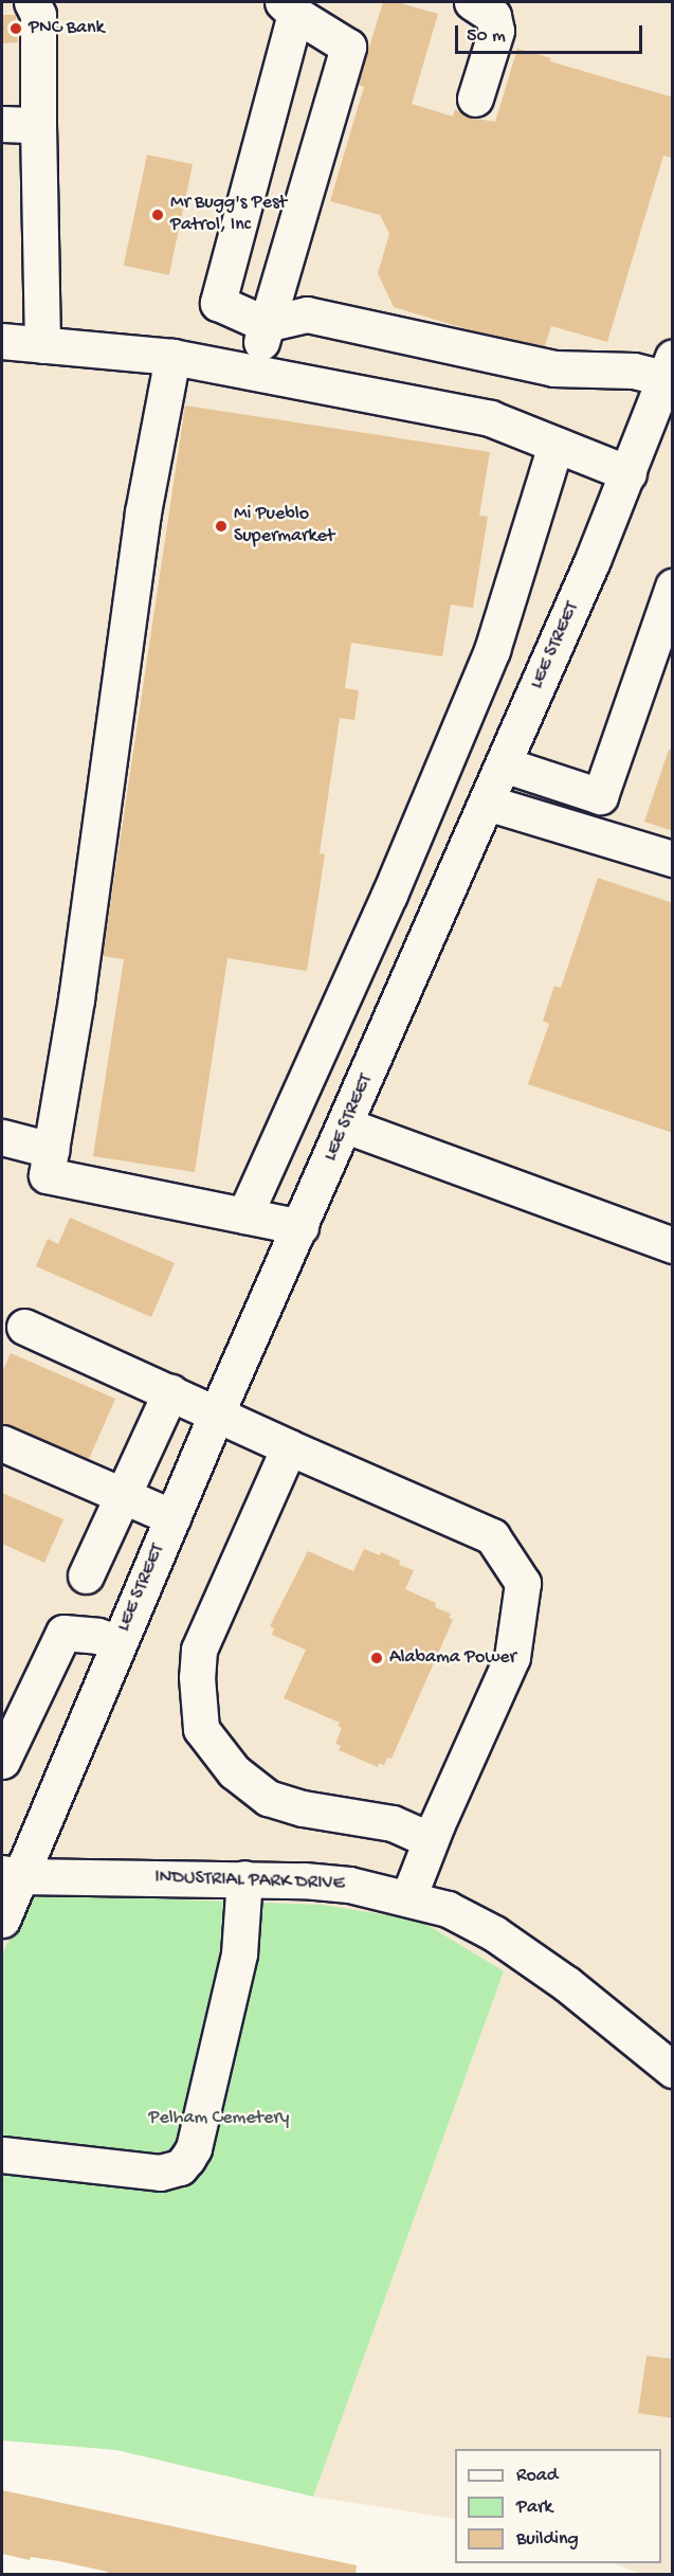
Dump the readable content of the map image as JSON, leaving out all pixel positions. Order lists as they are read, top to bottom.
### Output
{
  "streets": {
    "street": ["LEE STREET", "INDUSTRIAL PARK DRIVE"]
  },
  "crossings": [
    ["LEE STREET", "INDUSTRIAL PARK DRIVE"]
  ],
  "parks": ["Pelham Cemetery"],
  "places": [
    "PNC Bank",
    "Mr Bugg's Pest Patrol, Inc",
    "Mi Pueblo Supermarket",
    "Alabama Power"
  ],
  "legend": ["Road", "Park", "Building"],
  "scale_bar": "50 m"
}
